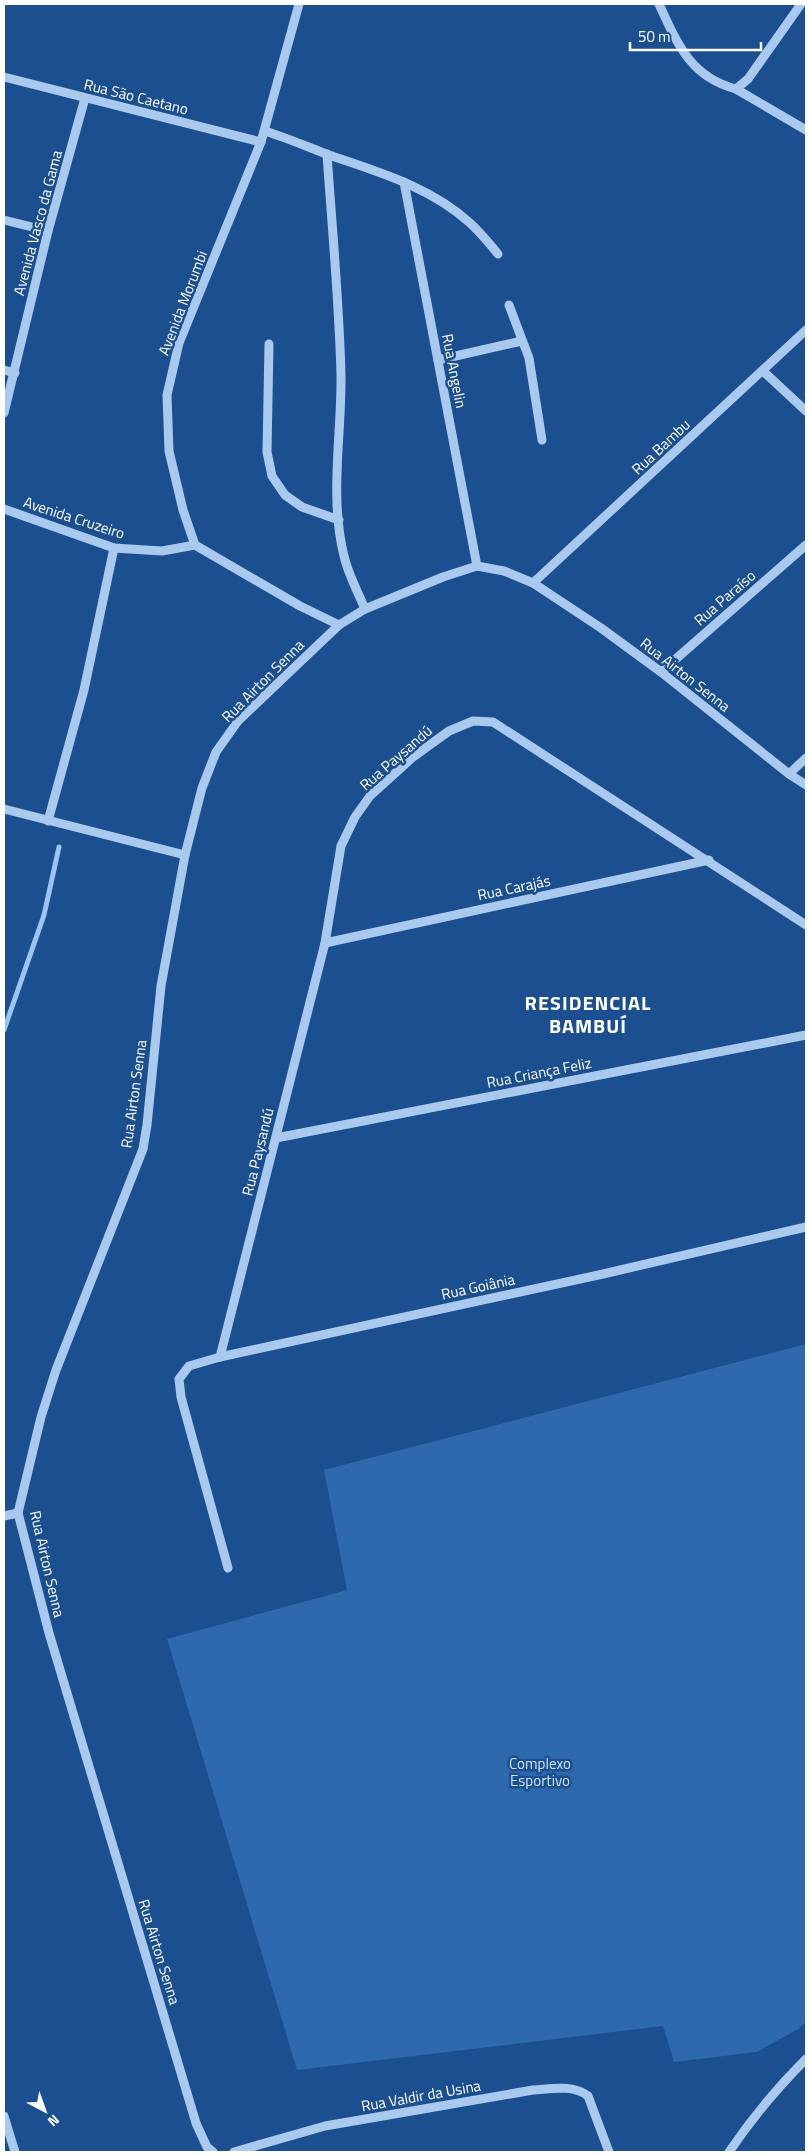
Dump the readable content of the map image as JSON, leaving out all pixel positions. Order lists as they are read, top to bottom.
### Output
{
  "streets": {
    "street": [
      "Rua São Caetano",
      "Avenida Vasco da Gama",
      "Avenida Morumbi",
      "Rua Angelin",
      "Rua Bambu",
      "Avenida Cruzeiro",
      "Rua Paraíso",
      "Rua Airton Senna",
      "Rua Paysandú",
      "Rua Carajás",
      "Rua Criança Feliz",
      "Rua Goiânia",
      "Rua Valdir da Usina"
    ]
  },
  "crossings": [
    ["Rua São Caetano", "Avenida Vasco da Gama"],
    ["Rua São Caetano", "Avenida Morumbi"],
    ["Avenida Morumbi", "Avenida Cruzeiro"],
    ["Rua Angelin", "Rua Airton Senna"],
    ["Rua Bambu", "Rua Airton Senna"],
    ["Rua Paraíso", "Rua Airton Senna"],
    ["Rua Paysandú", "Rua Carajás"],
    ["Rua Paysandú", "Rua Criança Feliz"],
    ["Rua Paysandú", "Rua Goiânia"]
  ],
  "districts": ["RESIDENCIAL BAMBUÍ"],
  "parks": ["Complexo Esportivo"],
  "scale_bar": "50 m",
  "north": "bottom right"
}
